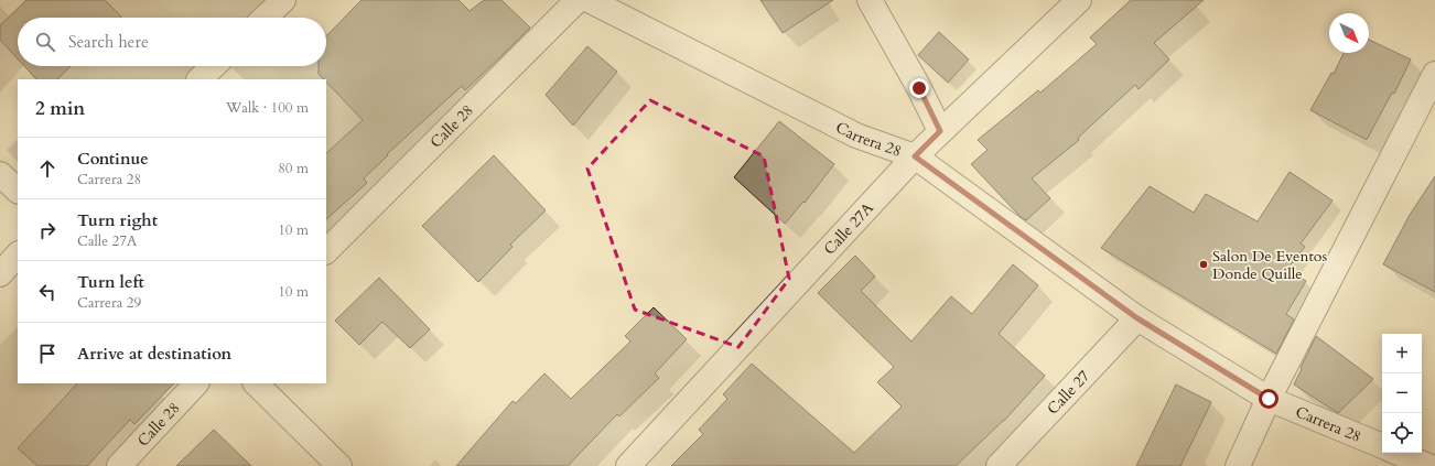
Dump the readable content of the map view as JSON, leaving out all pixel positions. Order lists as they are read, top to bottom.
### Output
{
  "streets": {
    "street": [
      "Calle 28",
      "Carrera 28",
      "Calle 27A",
      "Calle 27"
    ]
  },
  "crossings": [
    ["Carrera 28", "Calle 27A"],
    ["Carrera 28", "Calle 27"]
  ],
  "places": ["Salon De Eventos Donde Quille"],
  "north": "bottom right",
  "page": {
    "search": "Search here",
    "heading": ["2 min", "Walk · 100 m"],
    "list": [
      ["Continue", "Carrera 28", "80 m"],
      ["Turn right", "Calle 27A", "10 m"],
      ["Turn left", "Carrera 29", "10 m"],
      "Arrive at destination"
    ],
    "map_buttons": ["+", "−"]
  }
}
